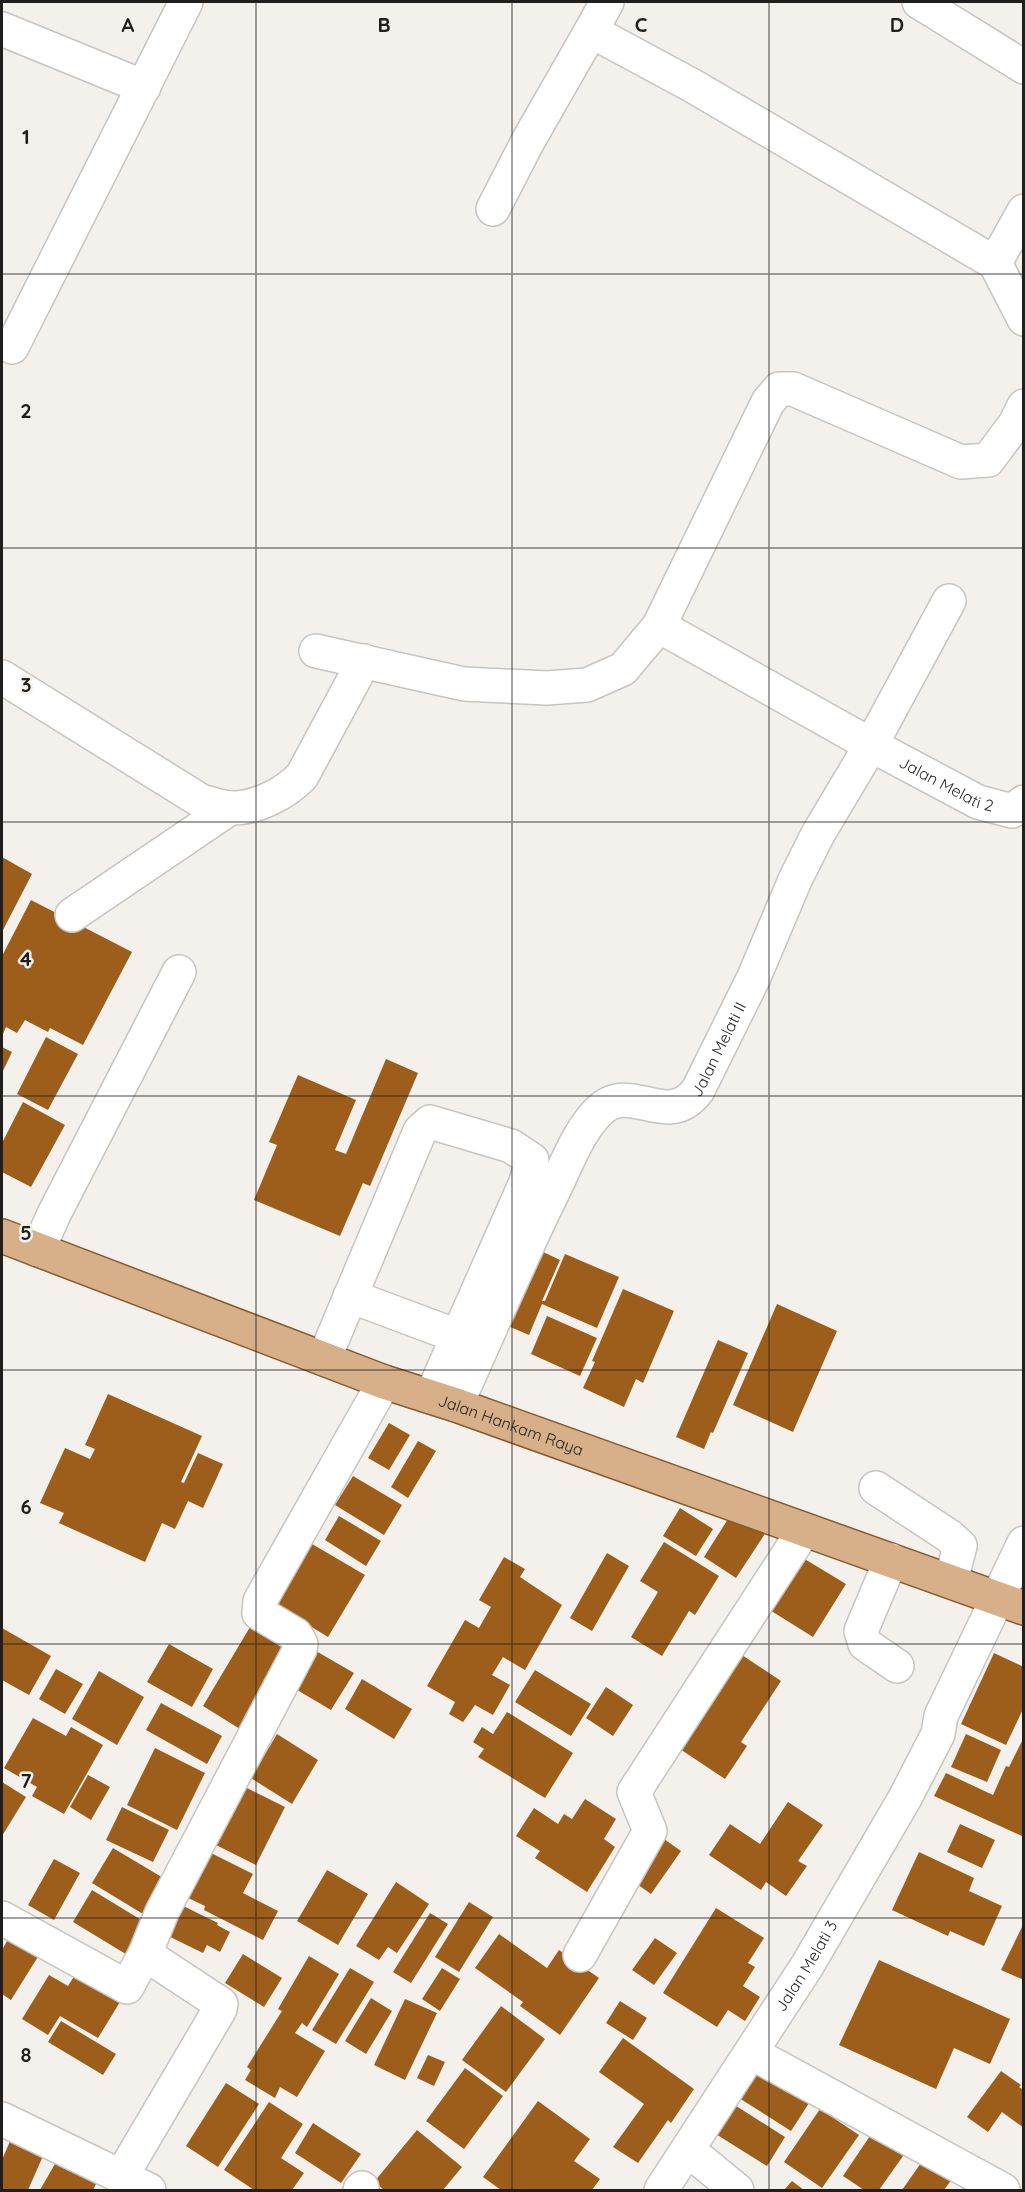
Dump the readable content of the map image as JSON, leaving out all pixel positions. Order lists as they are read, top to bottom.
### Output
{
  "streets": {
    "main road": ["Jalan Hankam Raya"],
    "street": ["Jalan Melati 2", "Jalan Melati II", "Jalan Melati 3"]
  },
  "crossings": [
    ["Jalan Melati 2", "Jalan Melati II"],
    ["Jalan Melati II", "Jalan Hankam Raya"],
    ["Jalan Hankam Raya", "Jalan Melati 3"]
  ],
  "grid": {
    "columns": [
      "A",
      "B",
      "C",
      "D"
    ],
    "rows": [
      "1",
      "2",
      "3",
      "4",
      "5",
      "6",
      "7",
      "8"
    ]
  }
}
